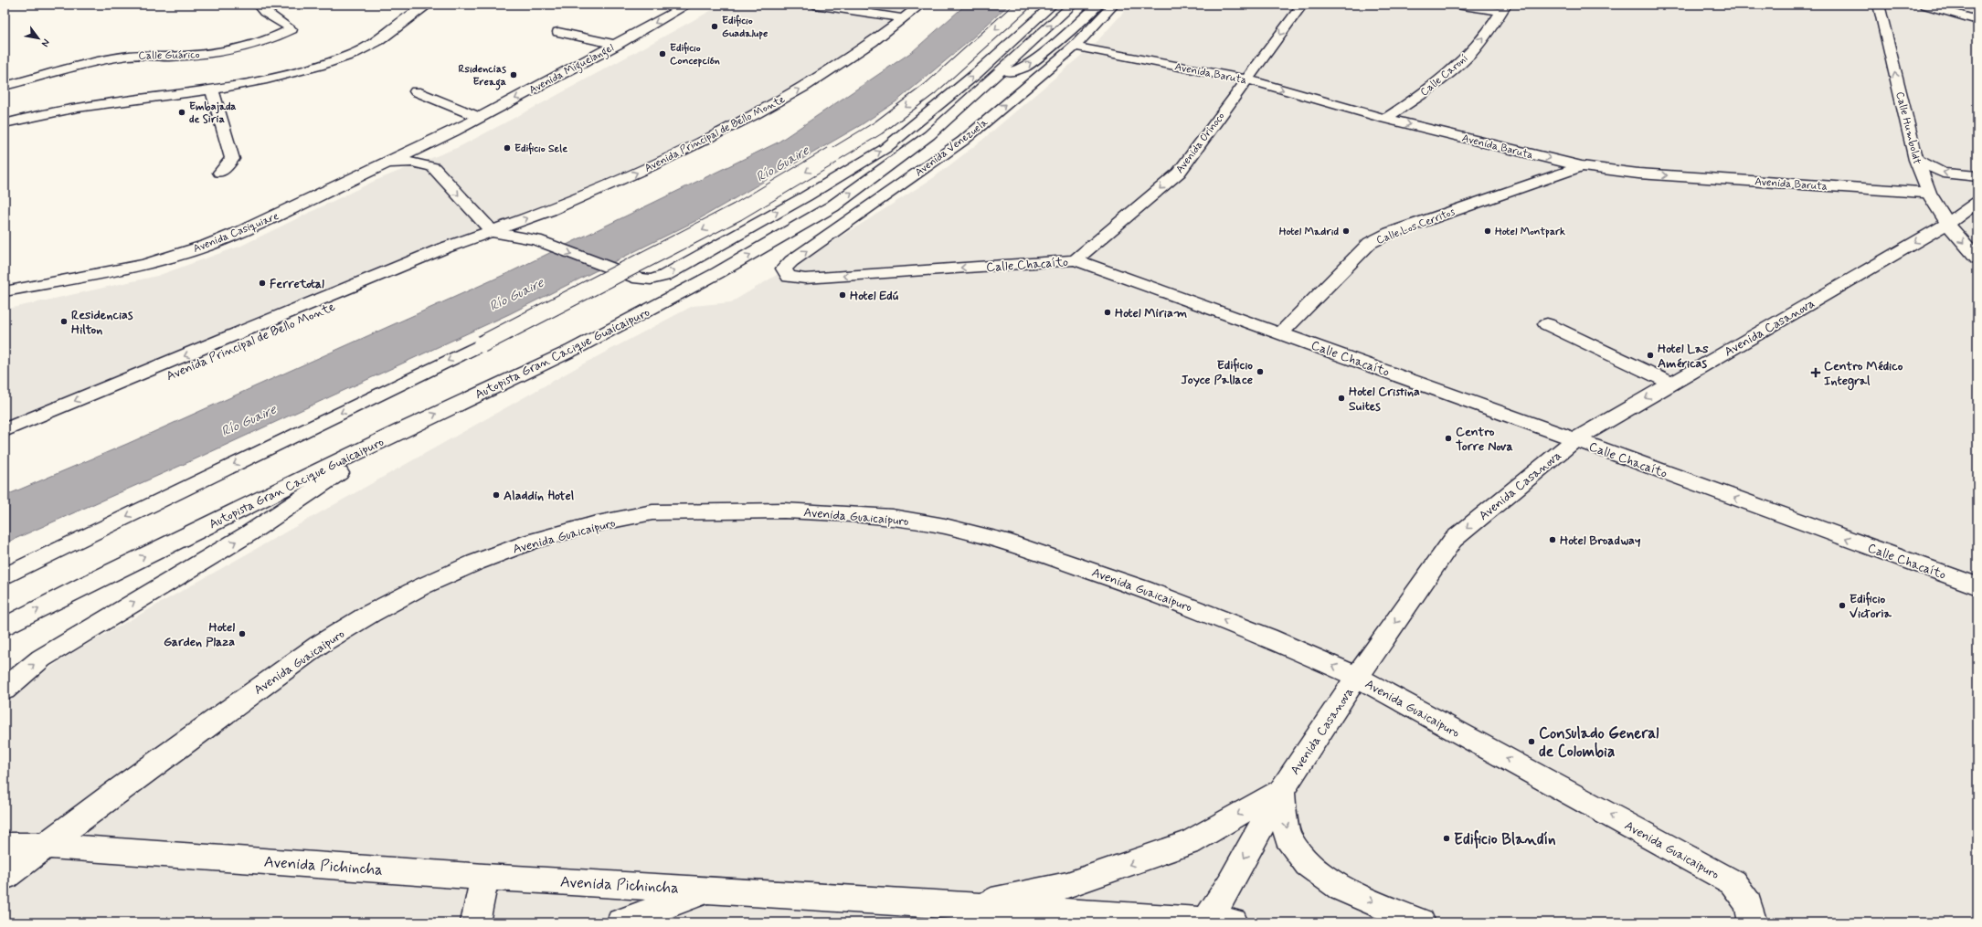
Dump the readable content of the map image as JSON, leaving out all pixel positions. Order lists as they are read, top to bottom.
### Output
{
  "streets": {
    "main road": [
      "Calle Guárico",
      "Avenida Miguelangel",
      "Avenida Baruta",
      "Calle Caroní",
      "Calle Humboldt",
      "Avenida Principal de Bello Monte",
      "Avenida Orinoco",
      "Avenida Venezuela",
      "Calle Los Cerritos",
      "Avenida Casiquiare",
      "Calle Chacaíto",
      "Avenida Casanova",
      "Autopista Gran Cacique Guaicaipuro",
      "Avenida Guaicaipuro",
      "Avenida Pichincha"
    ]
  },
  "crossings": [
    ["Avenida Miguelangel", "Avenida Casiquiare"],
    ["Avenida Baruta", "Calle Caroní"],
    ["Avenida Baruta", "Calle Humboldt"],
    ["Avenida Baruta", "Avenida Orinoco"],
    ["Avenida Baruta", "Avenida Venezuela"],
    ["Avenida Baruta", "Calle Los Cerritos"],
    ["Calle Humboldt", "Avenida Casanova"],
    ["Avenida Orinoco", "Calle Chacaíto"],
    ["Avenida Venezuela", "Calle Chacaíto"],
    ["Calle Los Cerritos", "Calle Chacaíto"],
    ["Calle Chacaíto", "Avenida Casanova"],
    ["Avenida Casanova", "Avenida Guaicaipuro"],
    ["Avenida Casanova", "Avenida Pichincha"],
    ["Avenida Guaicaipuro", "Avenida Pichincha"]
  ],
  "one_way": [
    "Avenida Miguelangel",
    "Avenida Baruta",
    "Calle Caroní",
    "Avenida Orinoco",
    "Calle Chacaíto",
    "Avenida Casanova",
    "Avenida Guaicaipuro"
  ],
  "water": ["Río Guaire"],
  "places": {
    "other": [
      "Edificio Guadalupe",
      "Edificio Concepción",
      "Rsidencias Ereaga",
      "Embajada de Siria",
      "Edificio Sele",
      "Hotel Madrid",
      "Hotel Montpark",
      "Ferretotal",
      "Hotel Edú",
      "Hotel Miriam",
      "Residencias Hilton",
      "Hotel Las Américas",
      "Edificio Joyce Pallace",
      "Hotel Cristina Suites",
      "Centro Torre Nova",
      "Aladdin Hotel",
      "Hotel Broadway",
      "Edificio Victoria",
      "Hotel Garden Plaza",
      "Consulado General de Colombia",
      "Edificio Blandín"
    ],
    "health": ["Centro Médico Integral"]
  },
  "north": "bottom right"
}
